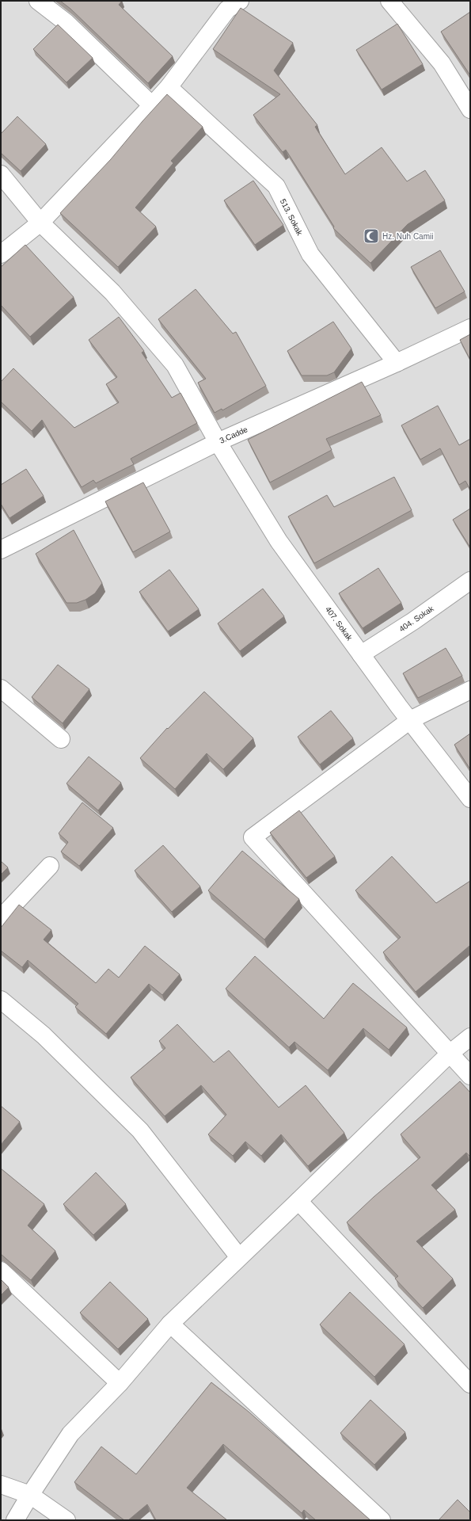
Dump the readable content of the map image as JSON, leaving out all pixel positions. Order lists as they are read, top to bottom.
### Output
{
  "streets": {
    "street": [
      "513. Sokak",
      "3.Cadde",
      "404. Sokak",
      "407. Sokak"
    ]
  },
  "crossings": [
    ["513. Sokak", "3.Cadde"],
    ["3.Cadde", "407. Sokak"],
    ["404. Sokak", "407. Sokak"]
  ],
  "places": {
    "mosque": ["Hz. Nuh Camii"]
  }
}
